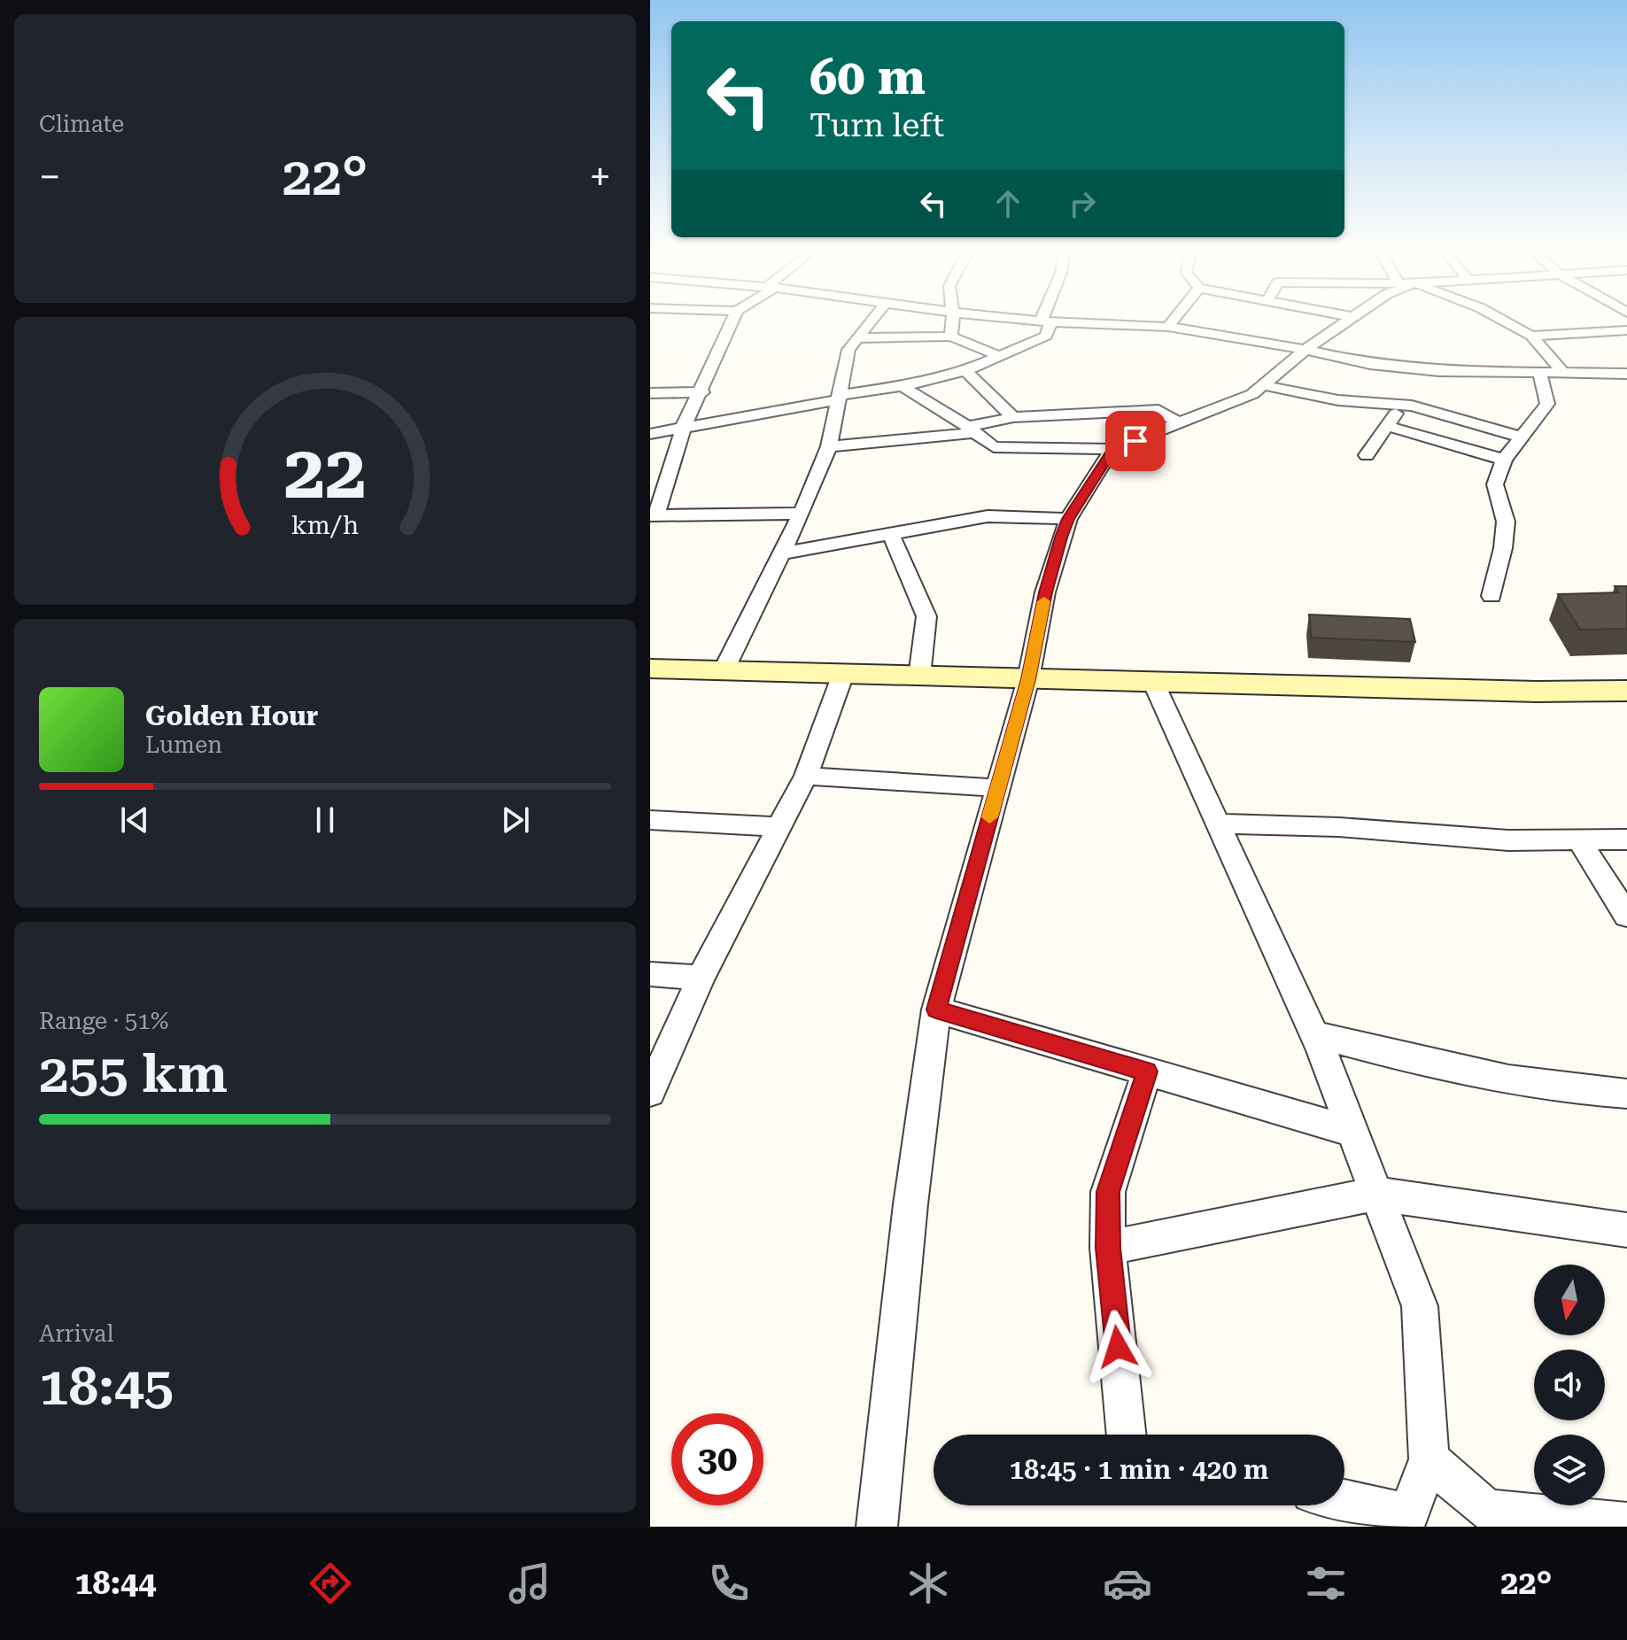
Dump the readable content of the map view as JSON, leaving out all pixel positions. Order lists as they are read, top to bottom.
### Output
{
  "north": "bottom",
  "page": {
    "tile": [
      "Climate",
      ["Range · 51%", "255 km"],
      ["Arrival", "18:45"]
    ],
    "turn": ["60 m", "Turn left"],
    "heat": ["−", "22°", "+"],
    "song": ["Golden Hour", "Lumen"],
    "limit": "30",
    "trip": "18:45 · 1 min · 420 m",
    "tabs": ["18:44", "22°"],
    "gauge": ["22", "km/h"]
  }
}
